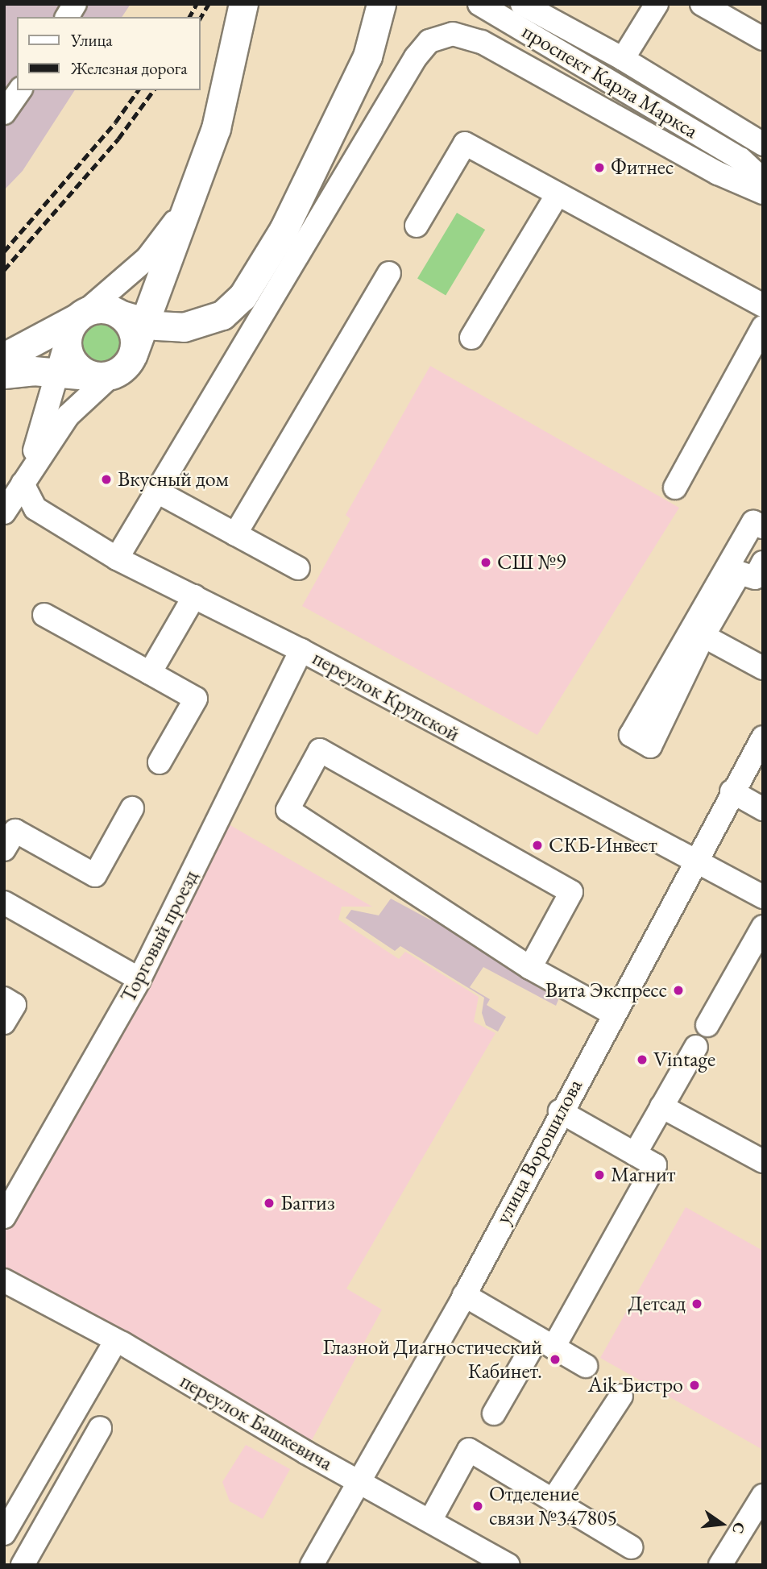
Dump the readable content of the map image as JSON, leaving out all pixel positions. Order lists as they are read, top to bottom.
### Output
{
  "streets": {
    "street": [
      "проспект Карла Маркса",
      "переулок Крупской",
      "Торговый проезд",
      "улица Ворошилова",
      "переулок Башкевича"
    ]
  },
  "crossings": [
    ["переулок Крупской", "Торговый проезд"],
    ["переулок Крупской", "улица Ворошилова"],
    ["улица Ворошилова", "переулок Башкевича"]
  ],
  "places": [
    "Фитнес",
    "Вкусный дом",
    "СШ №9",
    "СКБ-Инвест",
    "Вита Экспресс",
    "Vintage",
    "Магнит",
    "Баггиз",
    "Детсад",
    "Глазной Диагностический Кабинет.",
    "Aik Бистро",
    "Отделение связи №347805"
  ],
  "legend": ["Улица", "Железная дорога"],
  "north": "right"
}
